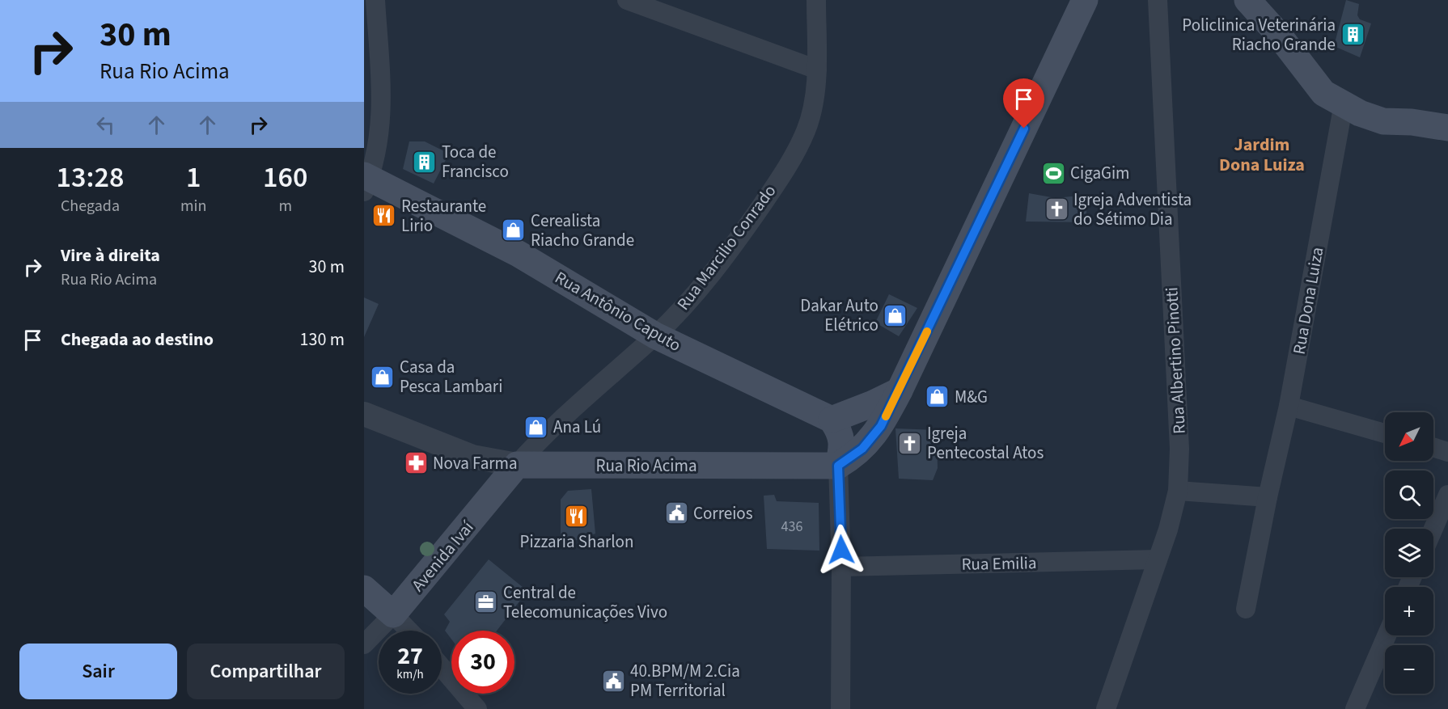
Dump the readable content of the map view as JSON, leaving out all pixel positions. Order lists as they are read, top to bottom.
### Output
{
  "streets": {
    "main road": ["Rua Antônio Caputo", "Rua Rio Acima", "Avenida Ivaí"],
    "street": [
      "Rua Marcilio Conrado",
      "Rua Dona Luiza",
      "Rua Albertino Pinotti",
      "Rua Emilia"
    ]
  },
  "crossings": [
    ["Rua Marcilio Conrado", "Rua Antônio Caputo"],
    ["Rua Marcilio Conrado", "Rua Rio Acima"],
    ["Rua Marcilio Conrado", "Avenida Ivaí"],
    ["Rua Albertino Pinotti", "Rua Emilia"],
    ["Rua Rio Acima", "Avenida Ivaí"]
  ],
  "districts": ["Jardim Dona Luiza"],
  "places": {
    "building": ["Policlinica Veterinária Riacho Grande", "Toca de Francisco"],
    "sports": ["CigaGim"],
    "church": ["Igreja Adventista do Sétimo Dia", "Igreja Pentecostal Atos"],
    "restaurant": ["Restaurante Lirio", "Pizzaria Sharlon"],
    "shop": [
      "Cerealista Riacho Grande",
      "Dakar Auto Elétrico",
      "Casa da Pesca Lambari",
      "M&G",
      "Ana Lú"
    ],
    "pharmacy": ["Nova Farma"],
    "public building": ["Correios", "40.BPM/M 2.Cia PM Territorial"],
    "office": ["Central de Telecomunicações Vivo"]
  },
  "house_numbers": ["436"],
  "north": "bottom left",
  "page": {
    "turn": ["30 m", "Rua Rio Acima"],
    "eta": [
      "13:28",
      "Chegada",
      "1",
      "min",
      "160",
      "m"
    ],
    "list": [
      {
        "name": "Vire à direita",
        "note": "Rua Rio Acima",
        "value": "30 m"
      },
      {
        "name": "Chegada ao destino",
        "value": "130 m"
      }
    ],
    "map_buttons": ["+", "−"],
    "speed": "27 km/h",
    "limit": "30",
    "buttons": ["Sair", "Compartilhar"]
  }
}
